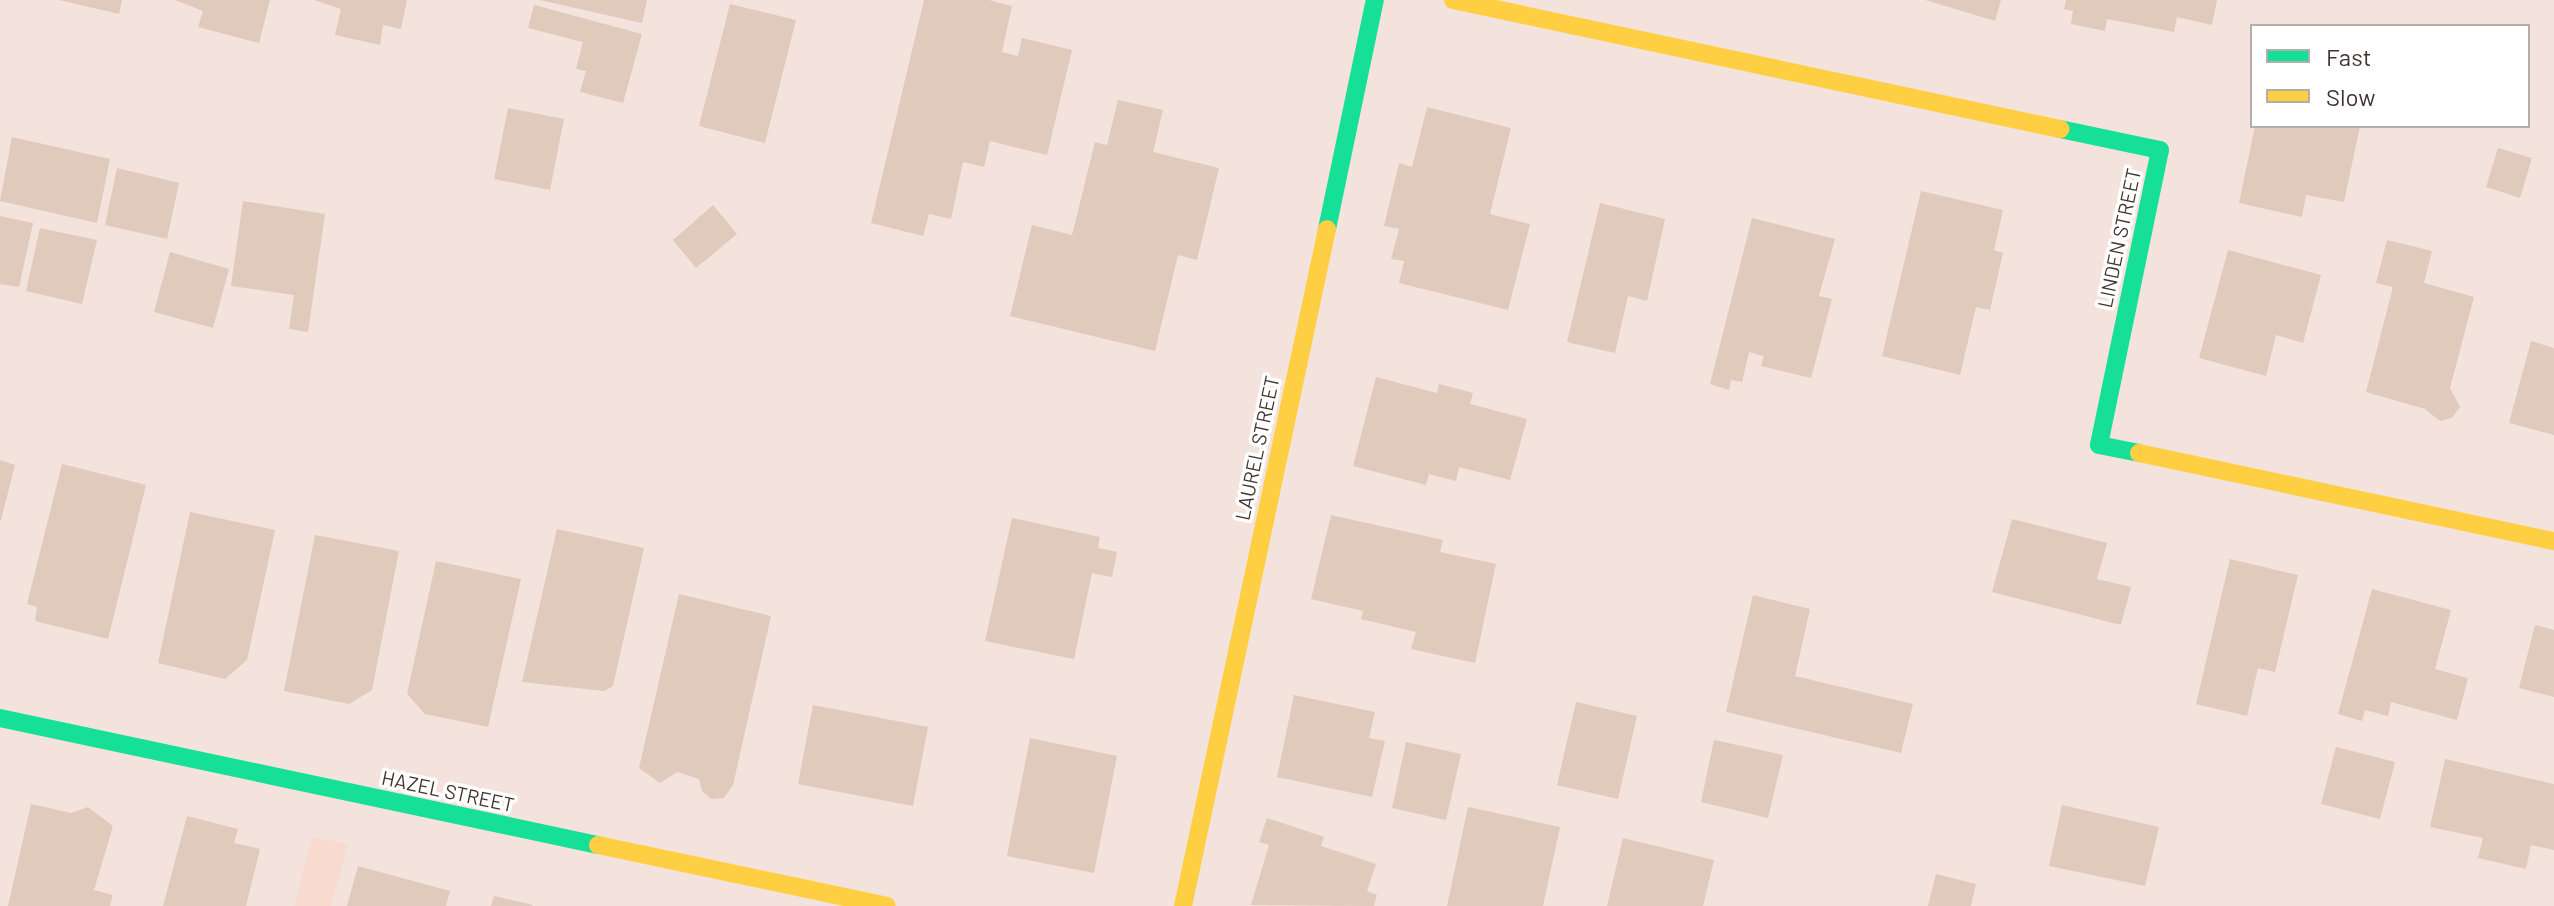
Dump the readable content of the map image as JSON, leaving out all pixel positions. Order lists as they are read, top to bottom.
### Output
{
  "streets": {
    "street": ["LINDEN STREET", "LAUREL STREET", "HAZEL STREET"]
  },
  "legend": ["Fast", "Slow"]
}
